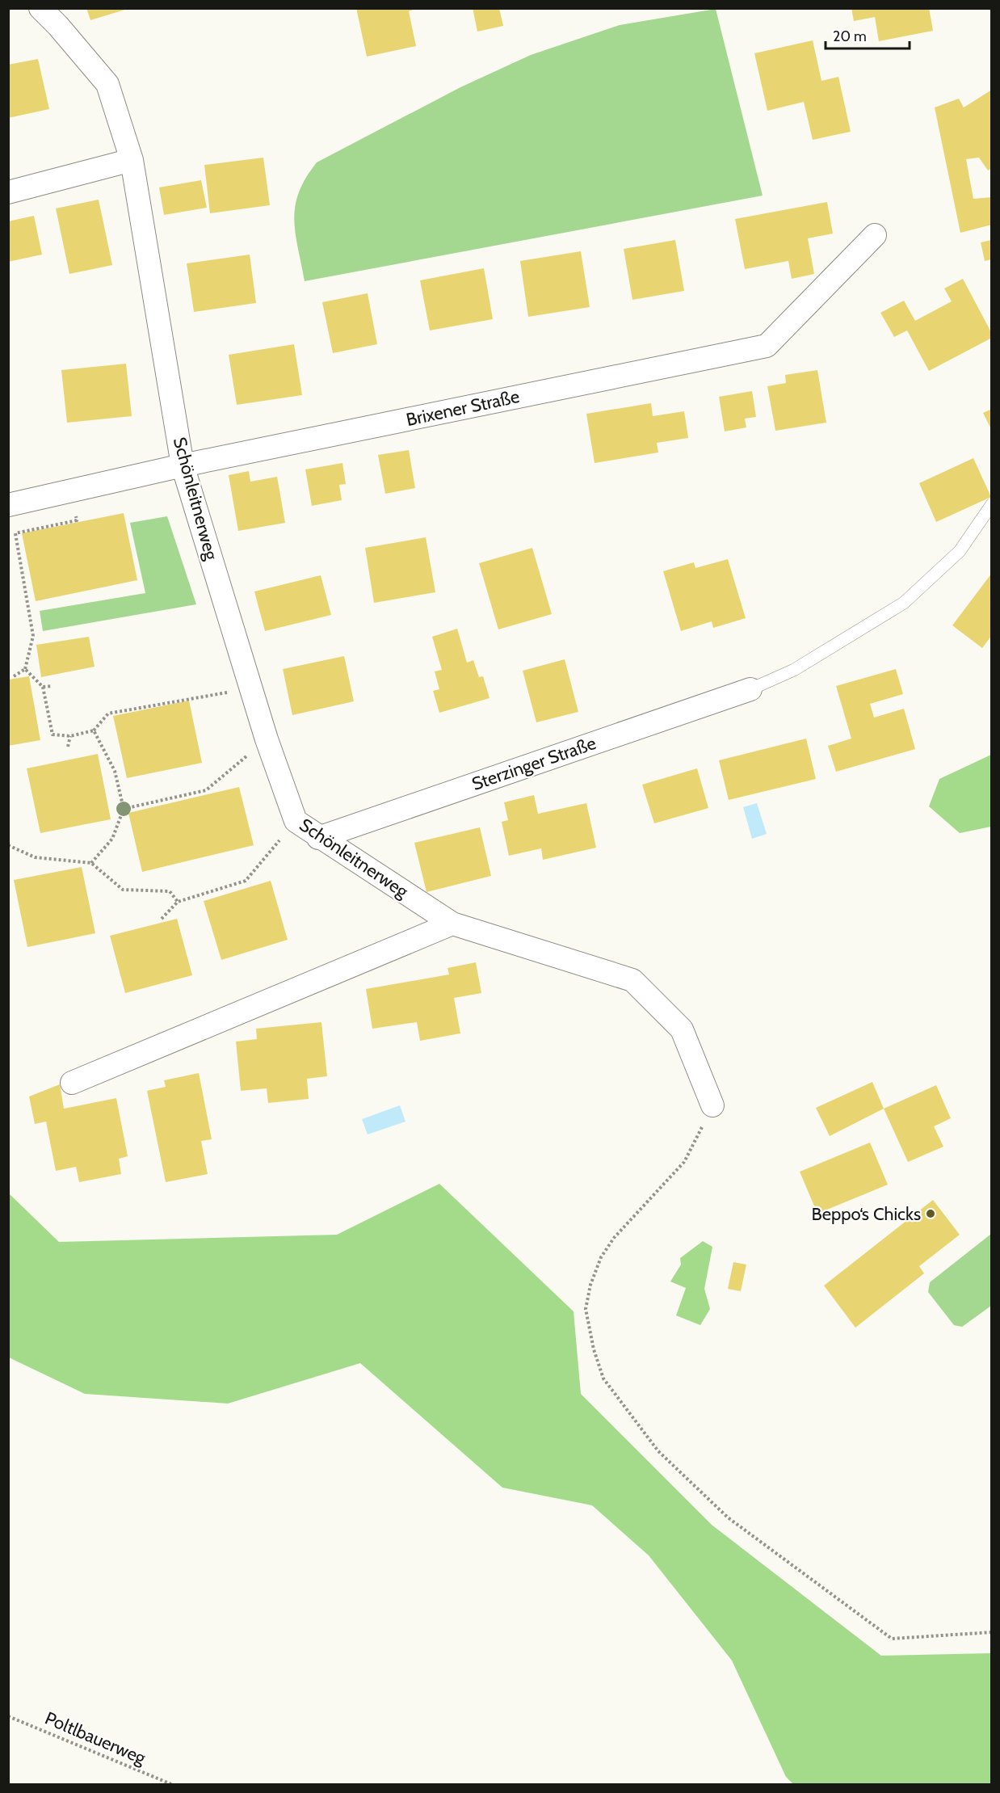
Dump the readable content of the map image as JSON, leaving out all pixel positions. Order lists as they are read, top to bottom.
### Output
{
  "streets": {
    "street": ["Brixener Straße", "Schönleitnerweg", "Sterzinger Straße"],
    "path": ["Poltlbauerweg"]
  },
  "crossings": [
    ["Brixener Straße", "Schönleitnerweg"],
    ["Schönleitnerweg", "Sterzinger Straße"]
  ],
  "places": ["Beppo‘s Chicks"],
  "scale_bar": "20 m"
}
